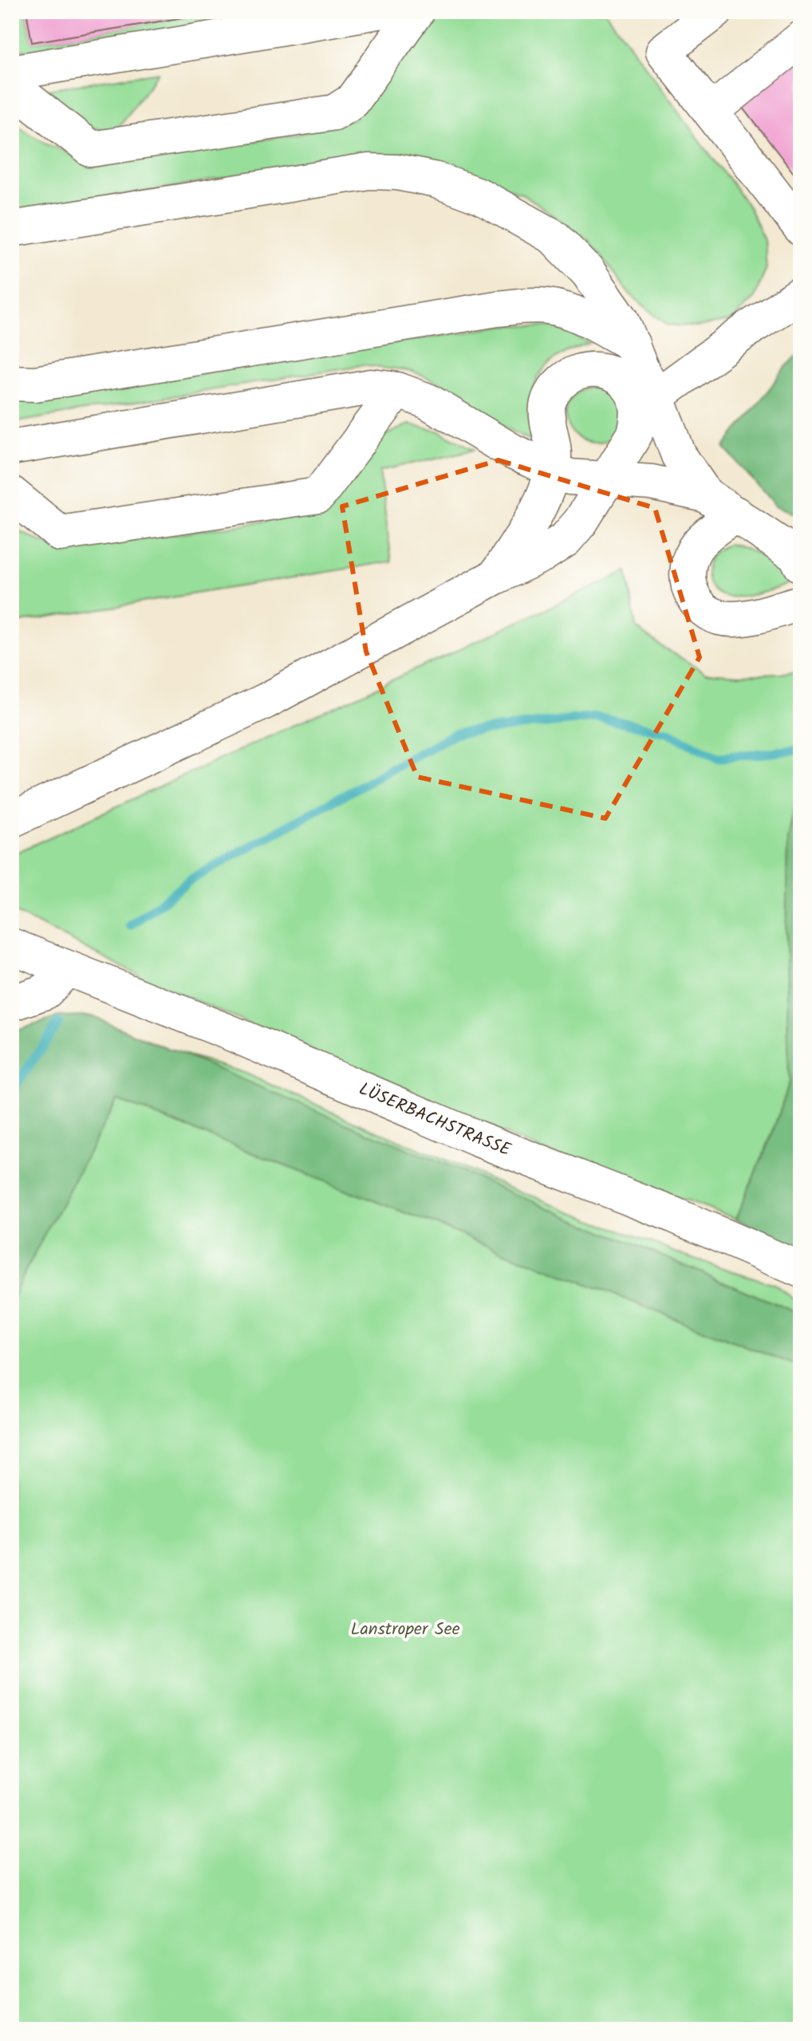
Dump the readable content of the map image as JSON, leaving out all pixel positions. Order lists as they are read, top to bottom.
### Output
{
  "streets": {
    "street": ["LÜSERBACHSTRASSE"]
  },
  "parks": ["Lanstroper See"]
}
